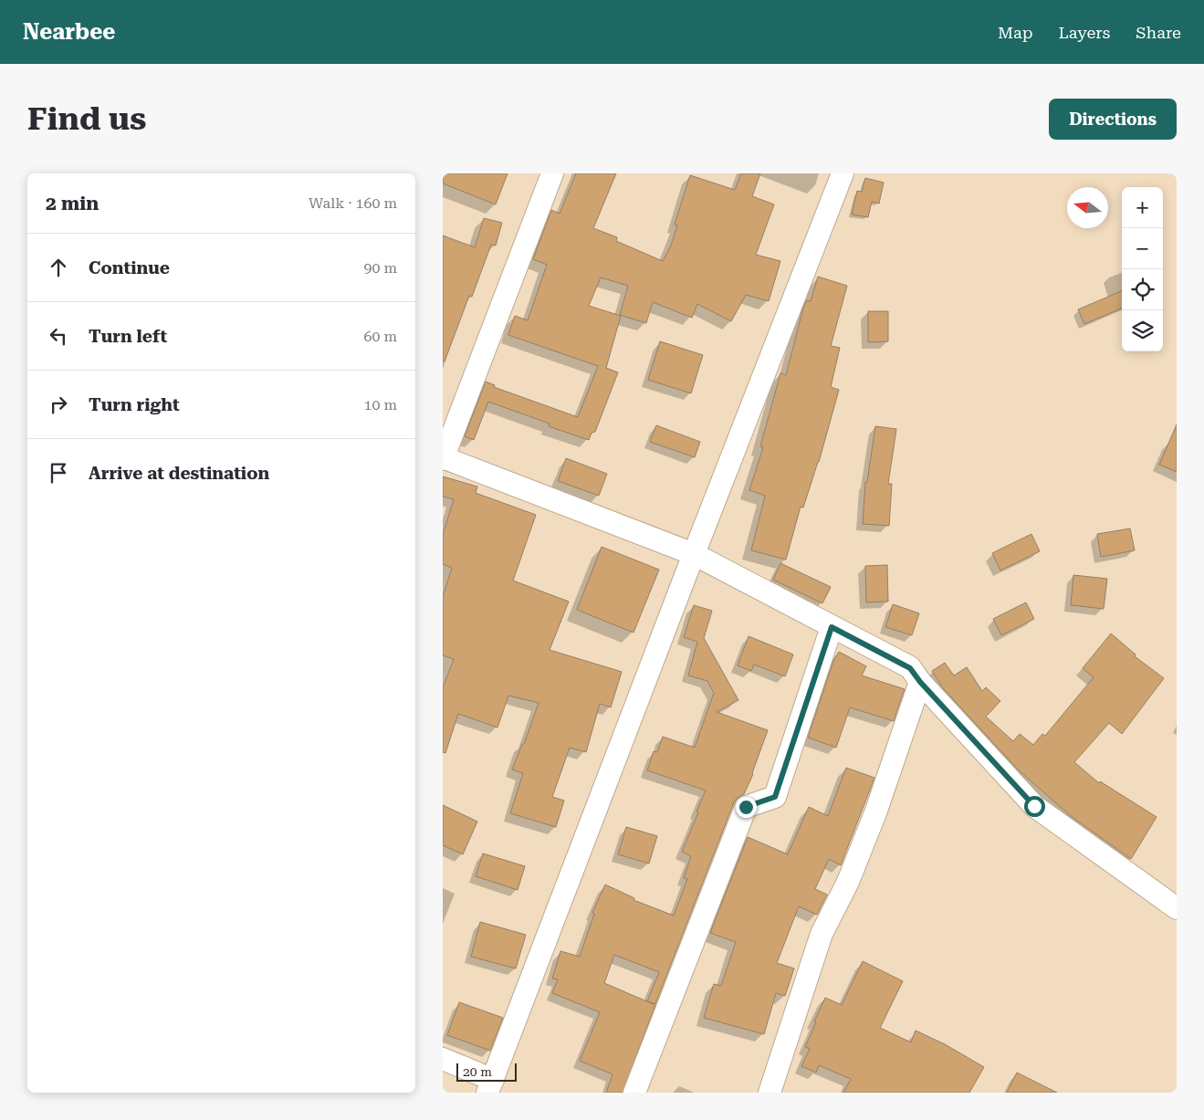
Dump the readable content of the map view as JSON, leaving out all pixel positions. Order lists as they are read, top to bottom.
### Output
{
  "scale_bar": "20 m",
  "north": "left",
  "page": {
    "header": "Nearbee",
    "nav": ["Map", "Layers", "Share"],
    "buttons": "Directions",
    "title": "Find us",
    "heading": ["2 min", "Walk · 160 m"],
    "map_buttons": ["+", "−"],
    "list": [
      ["Continue", "90 m"],
      ["Turn left", "60 m"],
      ["Turn right", "10 m"],
      "Arrive at destination"
    ],
    "scale": "20 m"
  }
}
